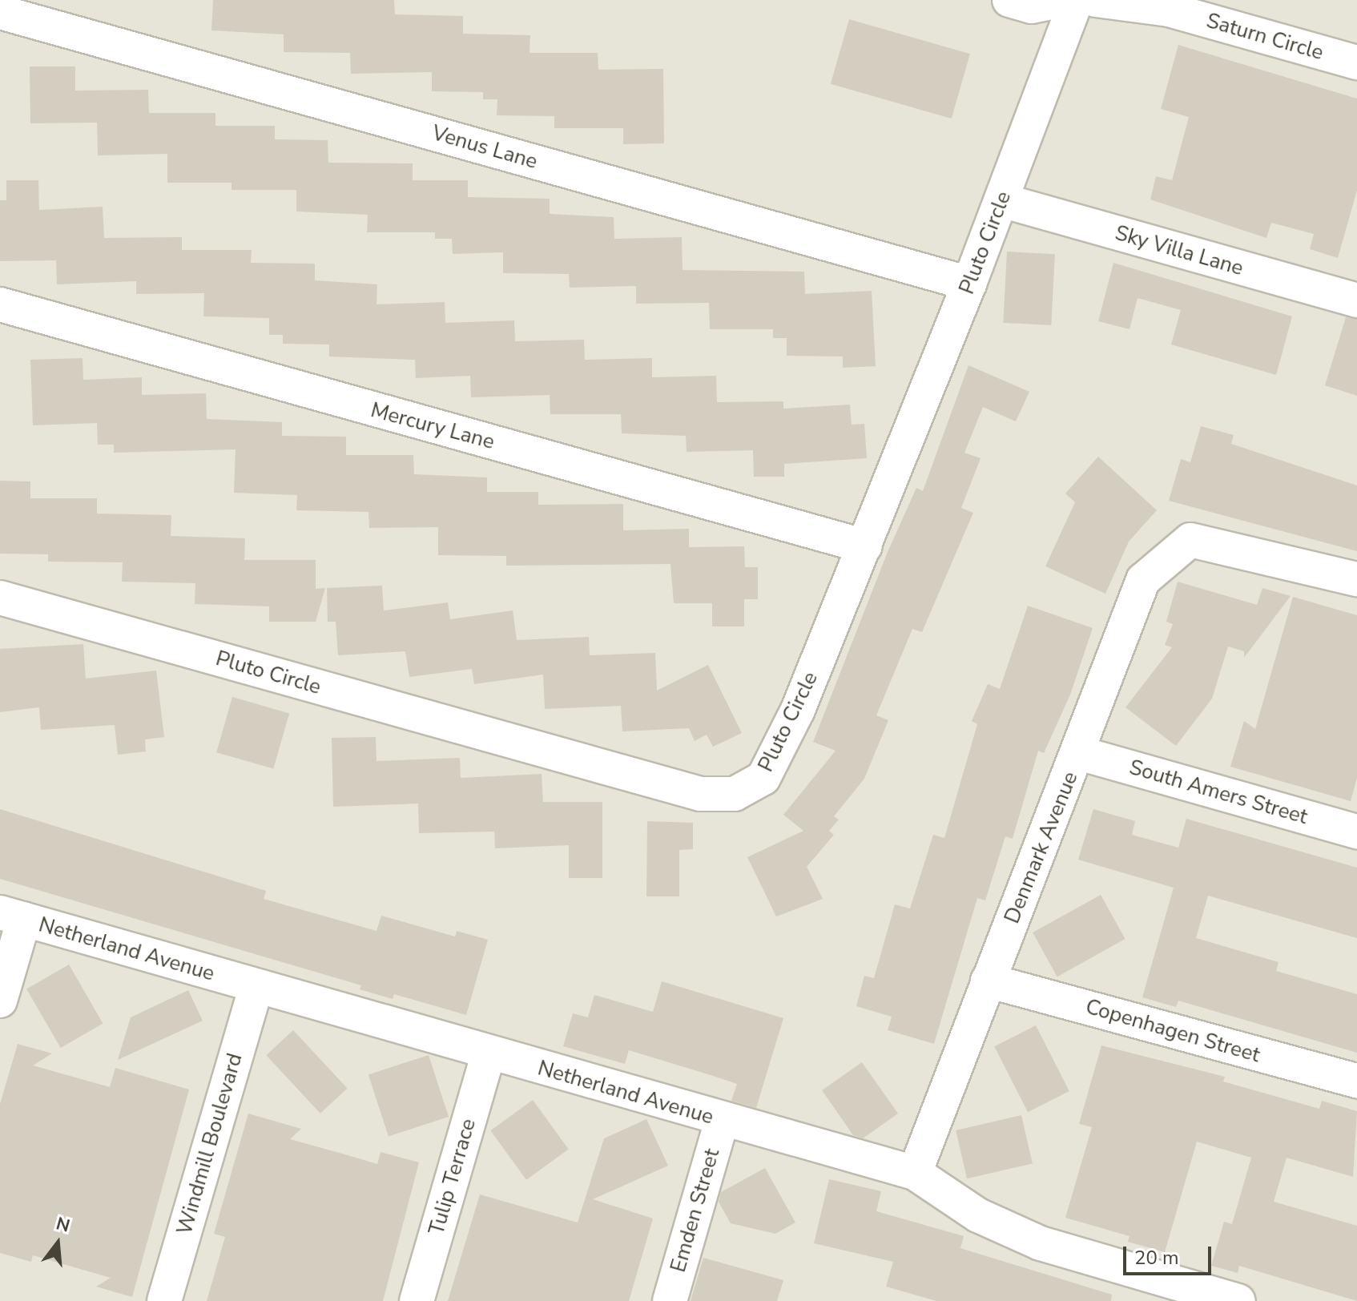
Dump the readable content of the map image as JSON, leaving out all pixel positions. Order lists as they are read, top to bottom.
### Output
{
  "streets": {
    "street": [
      "Saturn Circle",
      "Venus Lane",
      "Pluto Circle",
      "Sky Villa Lane",
      "Mercury Lane",
      "South Amers Street",
      "Denmark Avenue",
      "Netherland Avenue",
      "Copenhagen Street",
      "Windmill Boulevard",
      "Tulip Terrace",
      "Emden Street"
    ]
  },
  "crossings": [
    ["Venus Lane", "Pluto Circle"],
    ["Pluto Circle", "Sky Villa Lane"],
    ["Pluto Circle", "Mercury Lane"],
    ["South Amers Street", "Denmark Avenue"],
    ["Denmark Avenue", "Netherland Avenue"],
    ["Denmark Avenue", "Copenhagen Street"],
    ["Netherland Avenue", "Windmill Boulevard"],
    ["Netherland Avenue", "Tulip Terrace"],
    ["Netherland Avenue", "Emden Street"]
  ],
  "scale_bar": "20 m",
  "north": "top"
}
